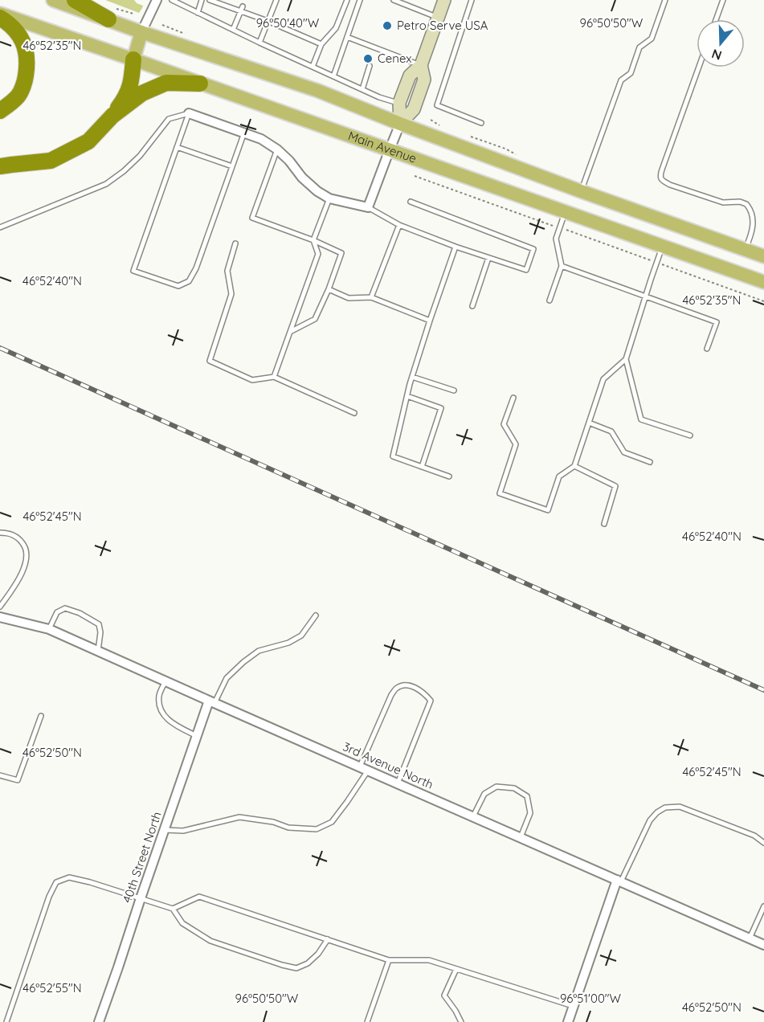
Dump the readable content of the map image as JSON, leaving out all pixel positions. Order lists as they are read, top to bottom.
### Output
{
  "streets": {
    "main road": ["Main Avenue"],
    "street": ["3rd Avenue North", "40th Street North"]
  },
  "crossings": [
    ["3rd Avenue North", "40th Street North"]
  ],
  "places": ["Petro Serve USA", "Cenex"],
  "north": "bottom",
  "coordinates": [
    "96°50'40\"W",
    "96°50'50\"W",
    "46°52'35\"N",
    "46°52'40\"N",
    "46°52'45\"N",
    "46°52'50\"N",
    "46°52'55\"N",
    "96°51'00\"W"
  ]
}
